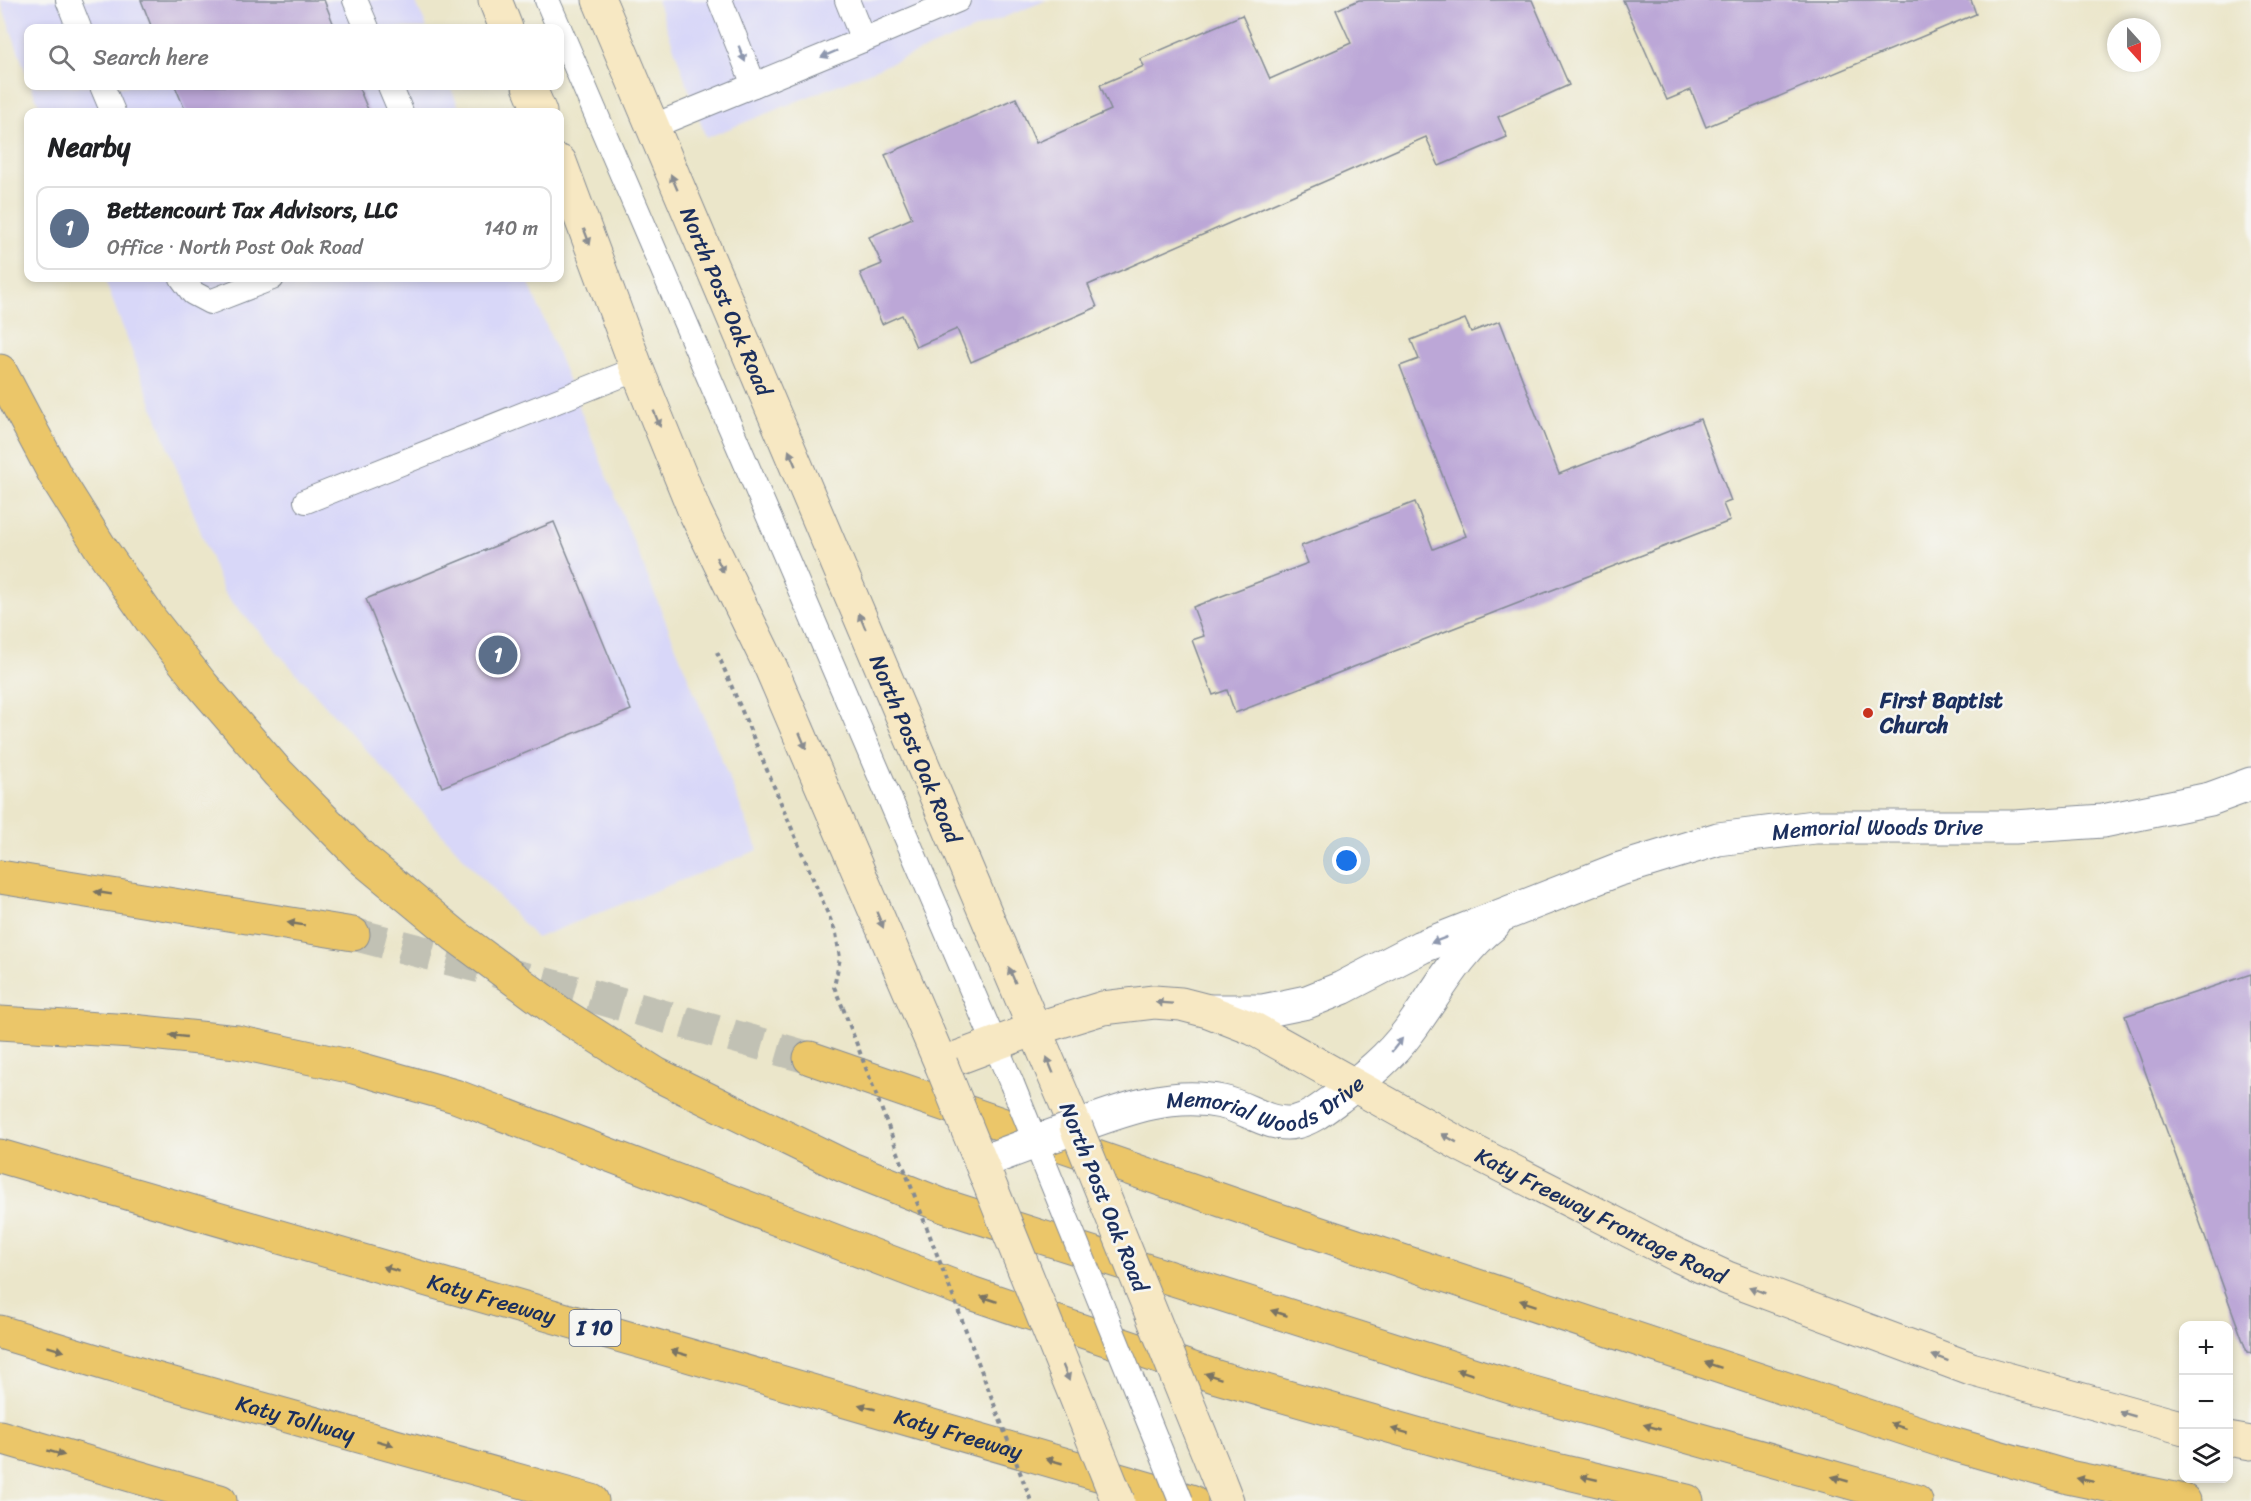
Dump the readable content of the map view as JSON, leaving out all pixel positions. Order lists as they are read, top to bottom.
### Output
{
  "streets": {
    "highway": ["Katy Freeway", "I 10", "Katy Tollway"],
    "main road": ["North Post Oak Road", "Katy Freeway Frontage Road"],
    "street": ["Memorial Woods Drive"]
  },
  "crossings": [
    ["North Post Oak Road", "Memorial Woods Drive"],
    ["North Post Oak Road", "Katy Freeway Frontage Road"],
    ["Memorial Woods Drive", "Katy Freeway Frontage Road"]
  ],
  "one_way": ["Katy Freeway Frontage Road"],
  "places": ["First Baptist Church"],
  "north": "bottom",
  "page": {
    "search": "Search here",
    "heading": "Nearby",
    "list": [
      {
        "mark": "1",
        "name": "Bettencourt Tax Advisors, LLC",
        "note": "Office · North Post Oak Road",
        "value": "140 m"
      }
    ],
    "pins": "1",
    "map_buttons": ["+", "−"]
  }
}
